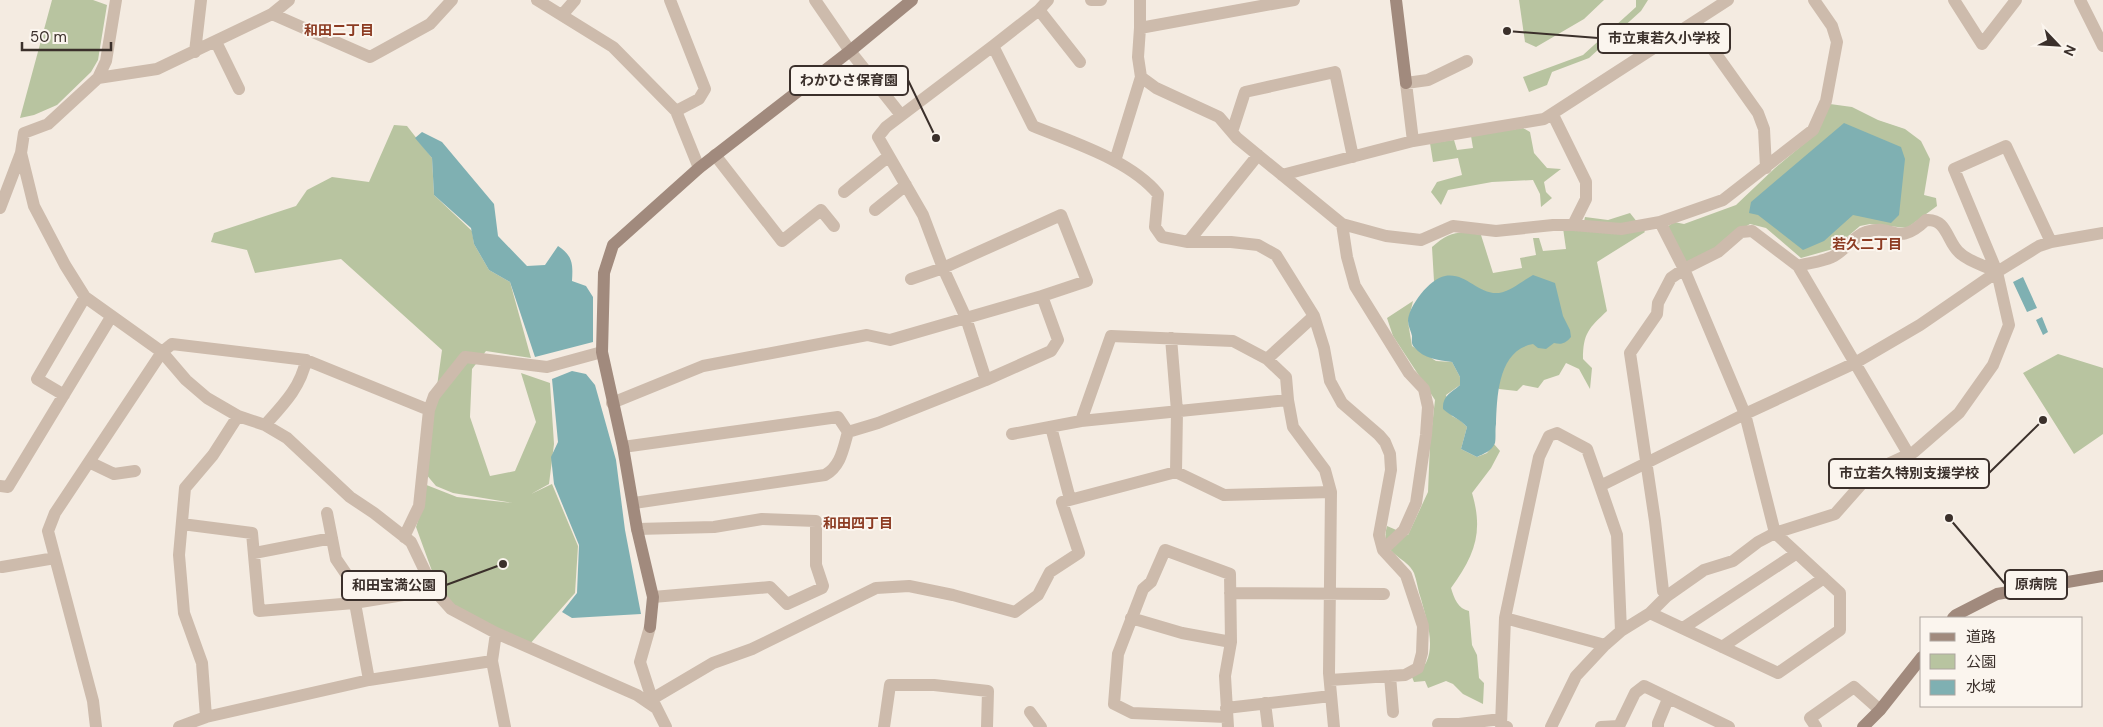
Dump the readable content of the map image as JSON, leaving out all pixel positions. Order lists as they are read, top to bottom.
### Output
{
  "districts": ["和田二丁目", "若久二丁目", "和田四丁目"],
  "places": [
    "市立東若久小学校",
    "わかひさ保育園",
    "市立若久特別支援学校",
    "原病院",
    "和田宝満公園"
  ],
  "legend": ["道路", "公園", "水域"],
  "scale_bar": "50 m",
  "north": "bottom right"
}
